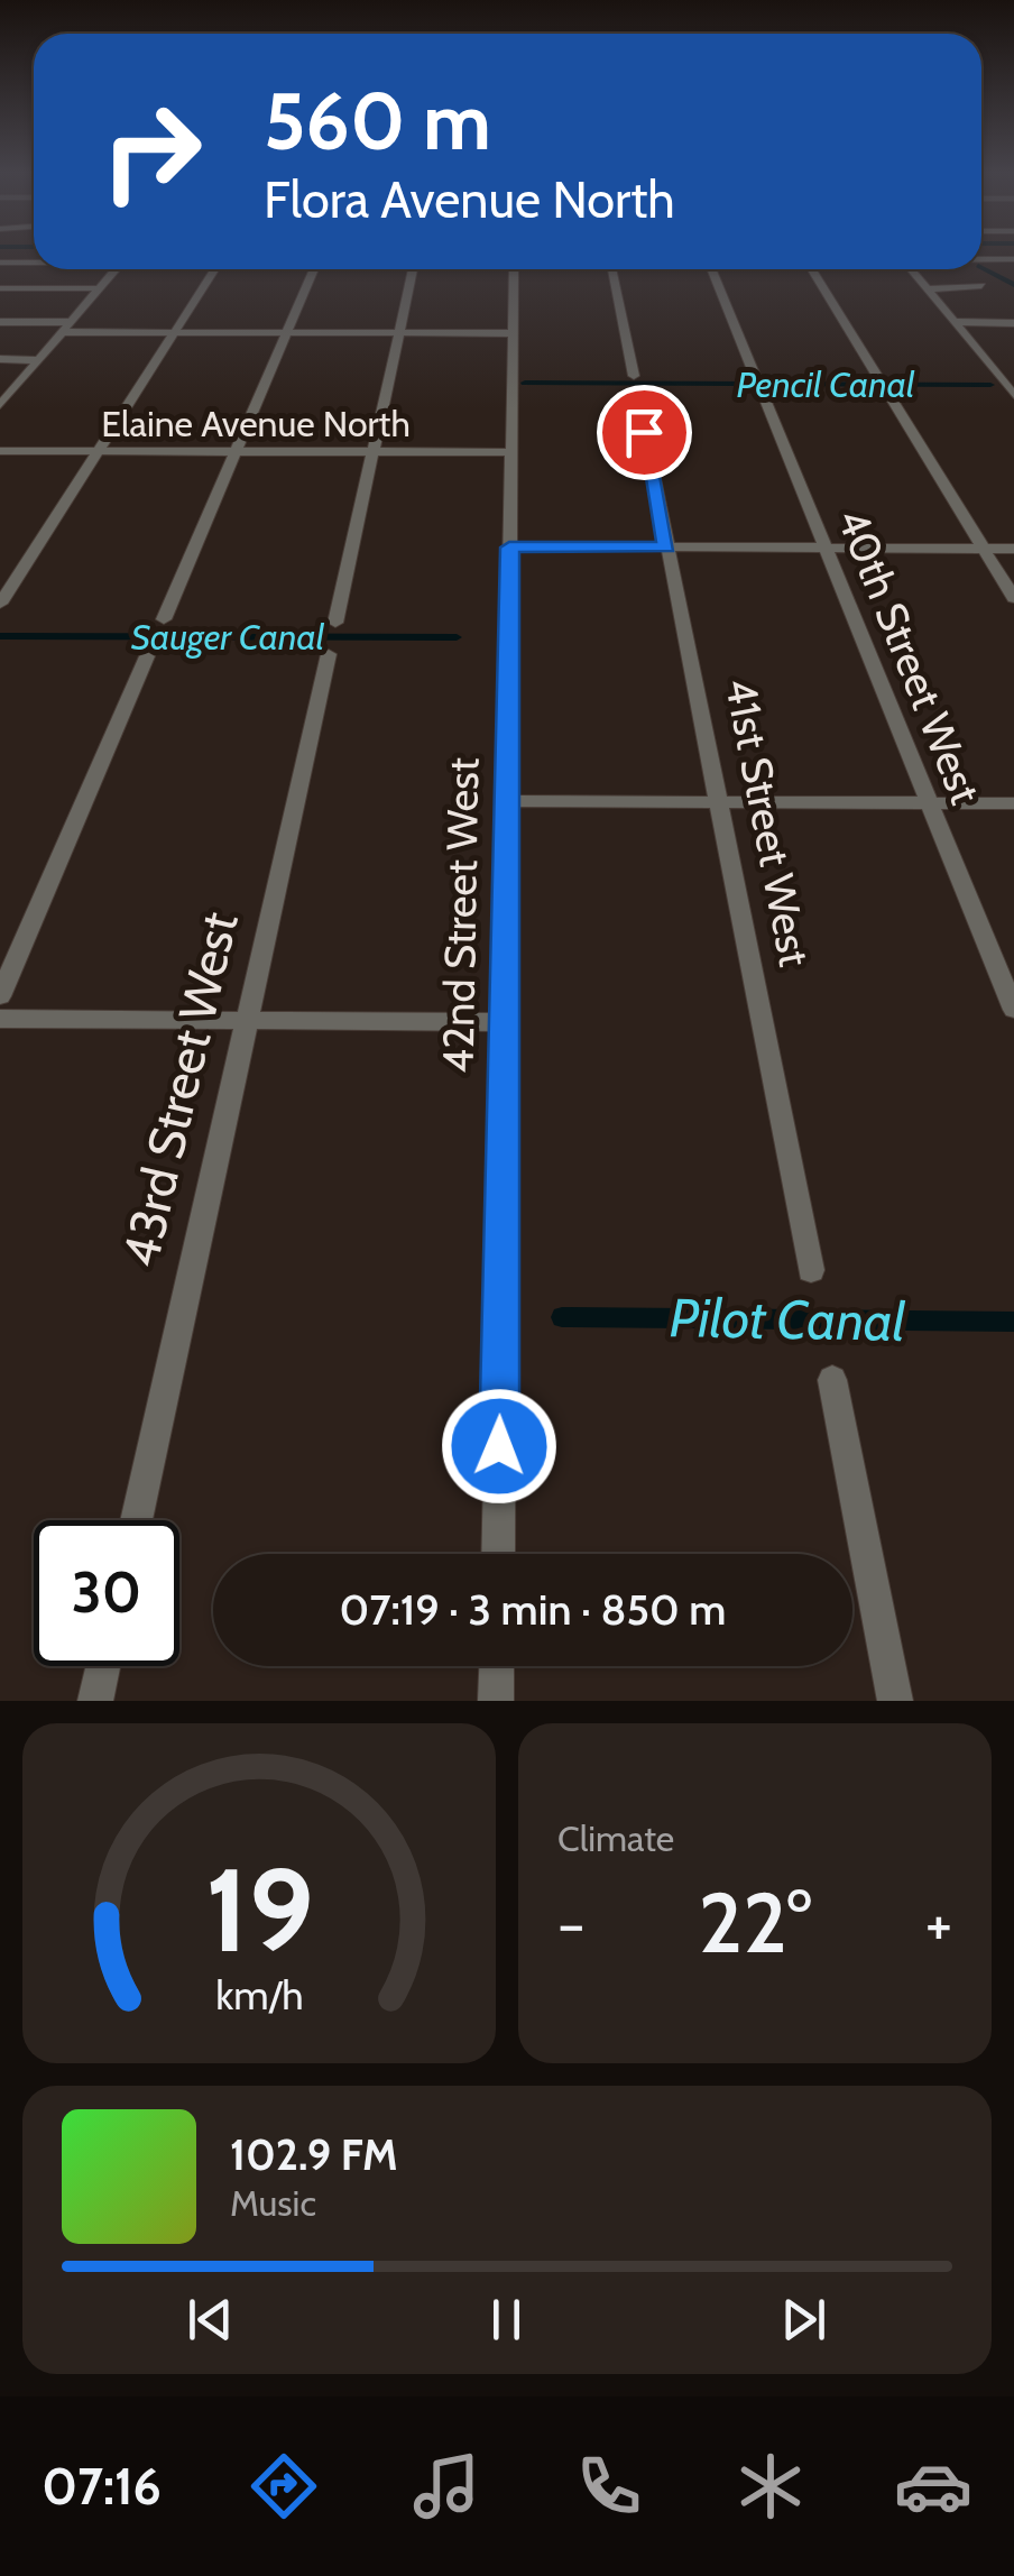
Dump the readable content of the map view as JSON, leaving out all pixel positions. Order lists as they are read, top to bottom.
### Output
{
  "streets": {
    "street": [
      "Elaine Avenue North",
      "40th Street West",
      "41st Street West",
      "42nd Street West",
      "43rd Street West"
    ]
  },
  "crossings": [
    ["Elaine Avenue North", "42nd Street West"]
  ],
  "water": ["Pencil Canal", "Sauger Canal", "Pilot Canal"],
  "page": {
    "turn": ["560 m", "Flora Avenue North"],
    "limit": "30",
    "trip": "07:19 · 3 min · 850 m",
    "tile": "Climate",
    "heat": ["−", "22°", "+"],
    "song": ["102.9 FM", "Music"],
    "tabs": "07:16",
    "gauge": ["19", "km/h"]
  }
}
